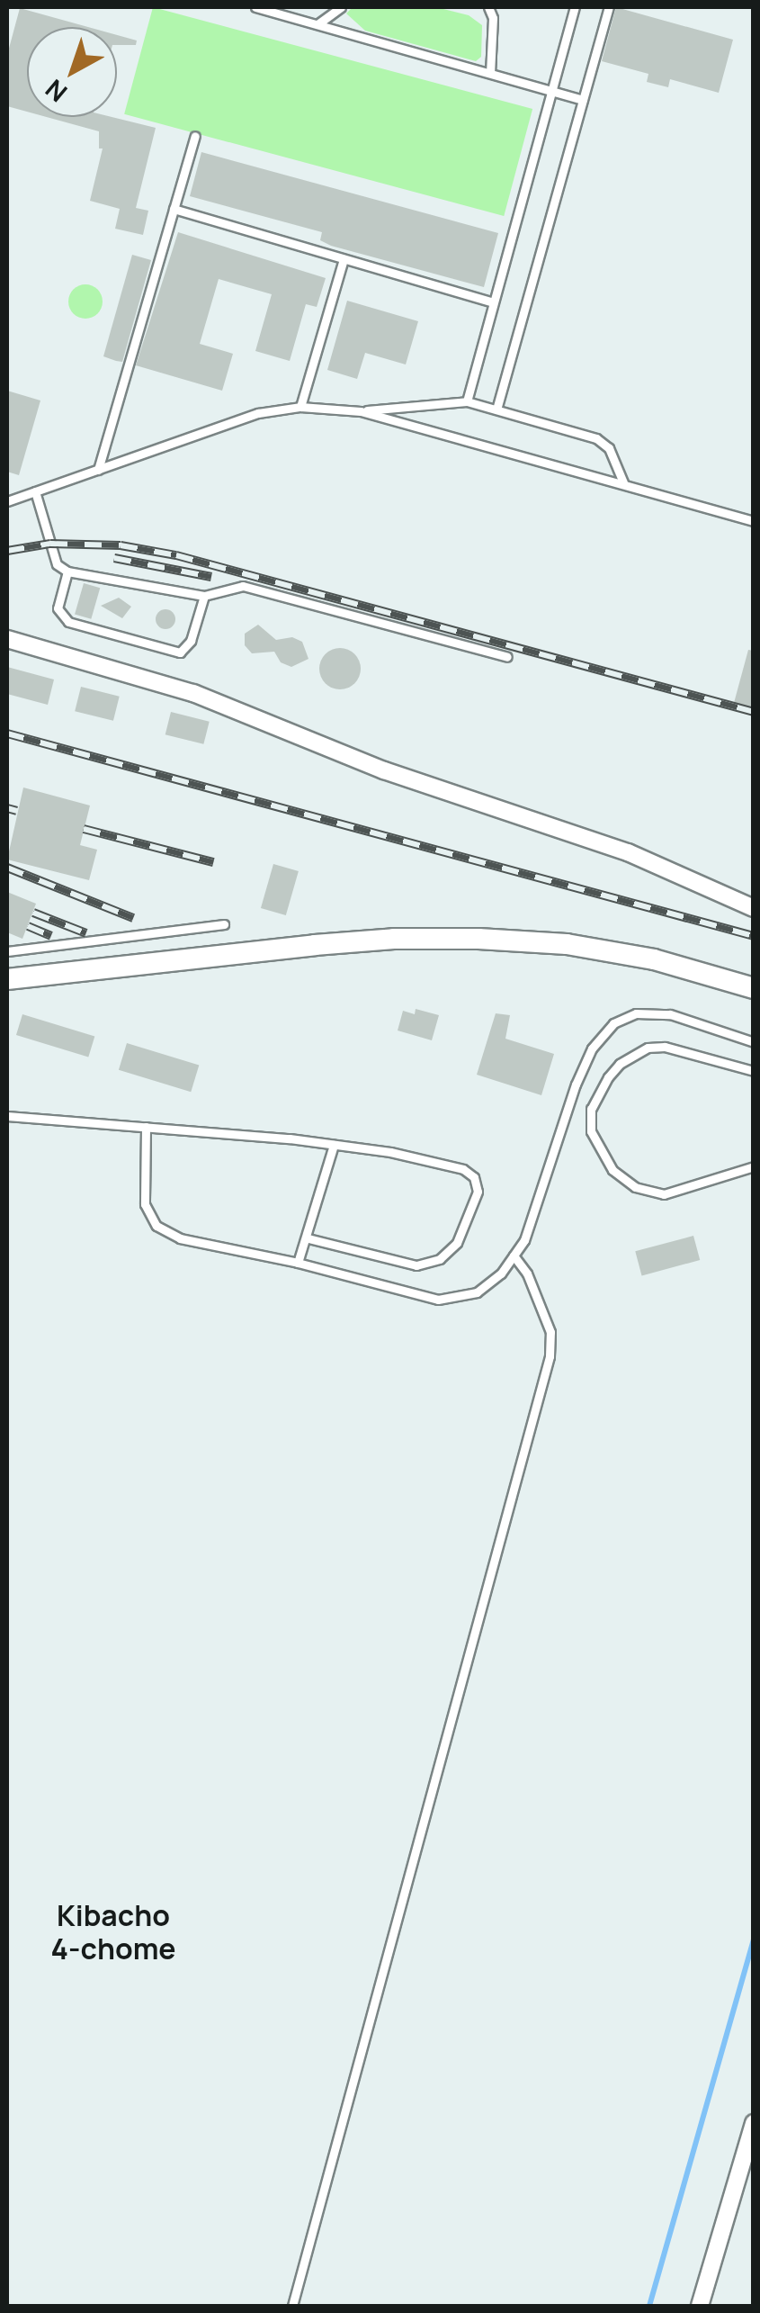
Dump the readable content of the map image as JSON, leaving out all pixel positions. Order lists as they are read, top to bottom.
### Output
{
  "districts": ["Kibacho 4-chome"],
  "north": "bottom left"
}
